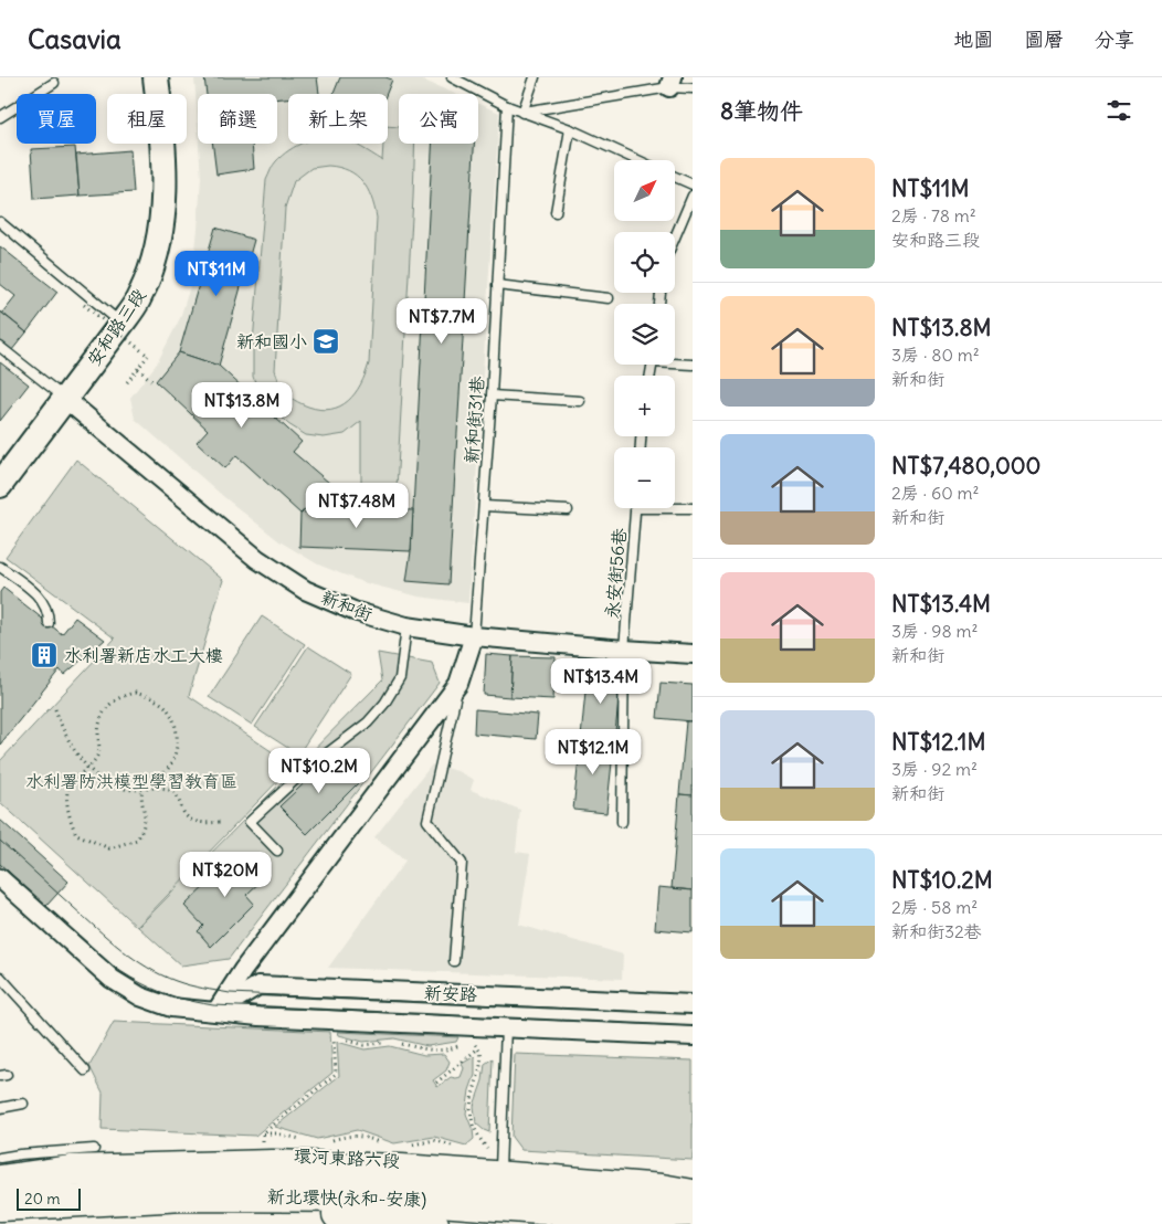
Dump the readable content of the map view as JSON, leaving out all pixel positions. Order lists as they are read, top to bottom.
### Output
{
  "streets": {
    "highway": ["新北環快(永和-安康)"],
    "main road": ["安和路三段", "環河東路六段"],
    "street": ["新和街", "新安路"],
    "lane": ["新和街31巷", "永安街56巷"]
  },
  "crossings": [
    ["安和路三段", "新和街"],
    ["新和街31巷", "新和街"],
    ["永安街56巷", "新和街"]
  ],
  "parks": ["水利署防洪模型學習教育區"],
  "places": {
    "school or university": ["新和國小"],
    "building": ["水利署新店水工大樓"]
  },
  "scale_bar": "20 m",
  "north": "top right",
  "page": {
    "header": "Casavia",
    "nav": ["地圖", "圖層", "分享"],
    "heading": "8筆物件",
    "chip": [
      "買屋",
      "租屋",
      "篩選",
      "新上架",
      "公寓"
    ],
    "list": [
      {
        "name": "NT$11M",
        "note": "2房 · 78 m² · 安和路三段"
      },
      {
        "name": "NT$13.8M",
        "note": "3房 · 80 m² · 新和街"
      },
      {
        "name": "NT$7,480,000",
        "note": "2房 · 60 m² · 新和街"
      },
      {
        "name": "NT$13.4M",
        "note": "3房 · 98 m² · 新和街"
      },
      {
        "name": "NT$12.1M",
        "note": "3房 · 92 m² · 新和街"
      },
      {
        "name": "NT$10.2M",
        "note": "2房 · 58 m² · 新和街32巷"
      }
    ],
    "map_buttons": ["+", "−"],
    "price": [
      "NT$11M",
      "NT$7.7M",
      "NT$13.8M",
      "NT$7.48M",
      "NT$13.4M",
      "NT$12.1M",
      "NT$10.2M",
      "NT$20M"
    ],
    "scale": "20 m"
  }
}
